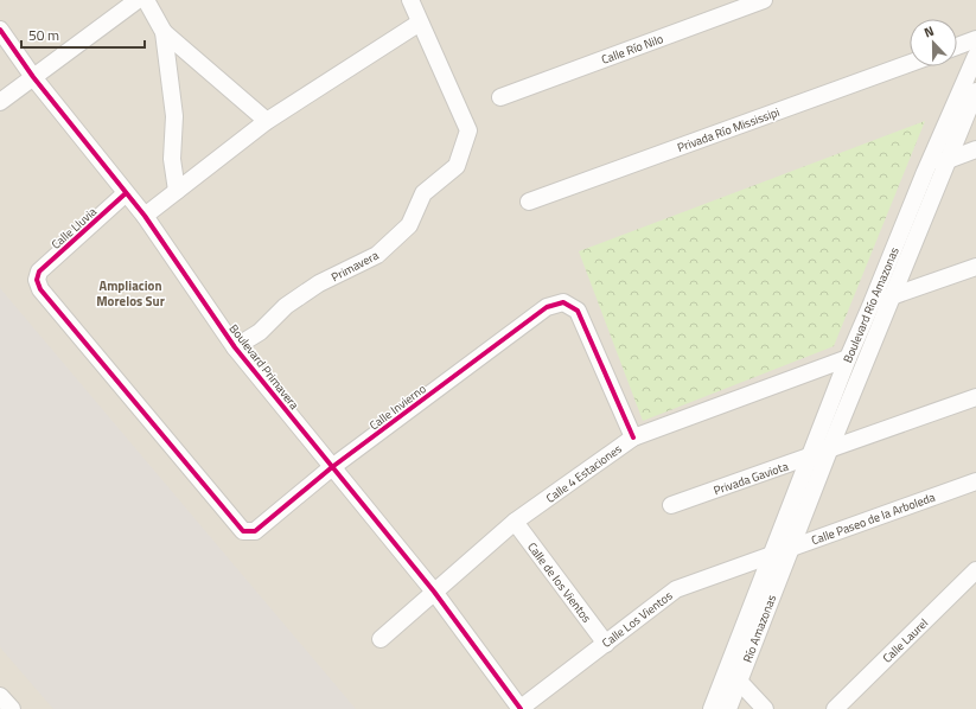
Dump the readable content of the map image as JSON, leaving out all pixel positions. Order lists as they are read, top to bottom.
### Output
{
  "streets": {
    "street": [
      "Calle Río Nilo",
      "Privada Río Mississipi",
      "Calle Lluvia",
      "Primavera",
      "Boulevard Río Amazonas",
      "Boulevard Primavera",
      "Calle Invierno",
      "Calle 4 Estaciones",
      "Privada Gaviota",
      "Calle Paseo de la Arboleda",
      "Calle de los Vientos",
      "Calle Los Vientos",
      "Río Amazonas",
      "Calle Laurel"
    ]
  },
  "crossings": [
    ["Calle Lluvia", "Boulevard Primavera"],
    ["Calle Lluvia", "Calle Invierno"],
    ["Primavera", "Boulevard Primavera"],
    ["Boulevard Río Amazonas", "Calle 4 Estaciones"],
    ["Boulevard Río Amazonas", "Privada Gaviota"],
    ["Boulevard Río Amazonas", "Calle Paseo de la Arboleda"],
    ["Boulevard Río Amazonas", "Calle Los Vientos"],
    ["Boulevard Río Amazonas", "Río Amazonas"],
    ["Boulevard Primavera", "Calle Invierno"],
    ["Boulevard Primavera", "Calle 4 Estaciones"],
    ["Boulevard Primavera", "Calle Los Vientos"],
    ["Calle Invierno", "Calle 4 Estaciones"],
    ["Calle 4 Estaciones", "Calle de los Vientos"],
    ["Calle Paseo de la Arboleda", "Calle Los Vientos"],
    ["Calle Paseo de la Arboleda", "Río Amazonas"],
    ["Calle de los Vientos", "Calle Los Vientos"],
    ["Calle Los Vientos", "Río Amazonas"]
  ],
  "districts": ["Ampliacion Morelos Sur"],
  "scale_bar": "50 m",
  "north": "top"
}
